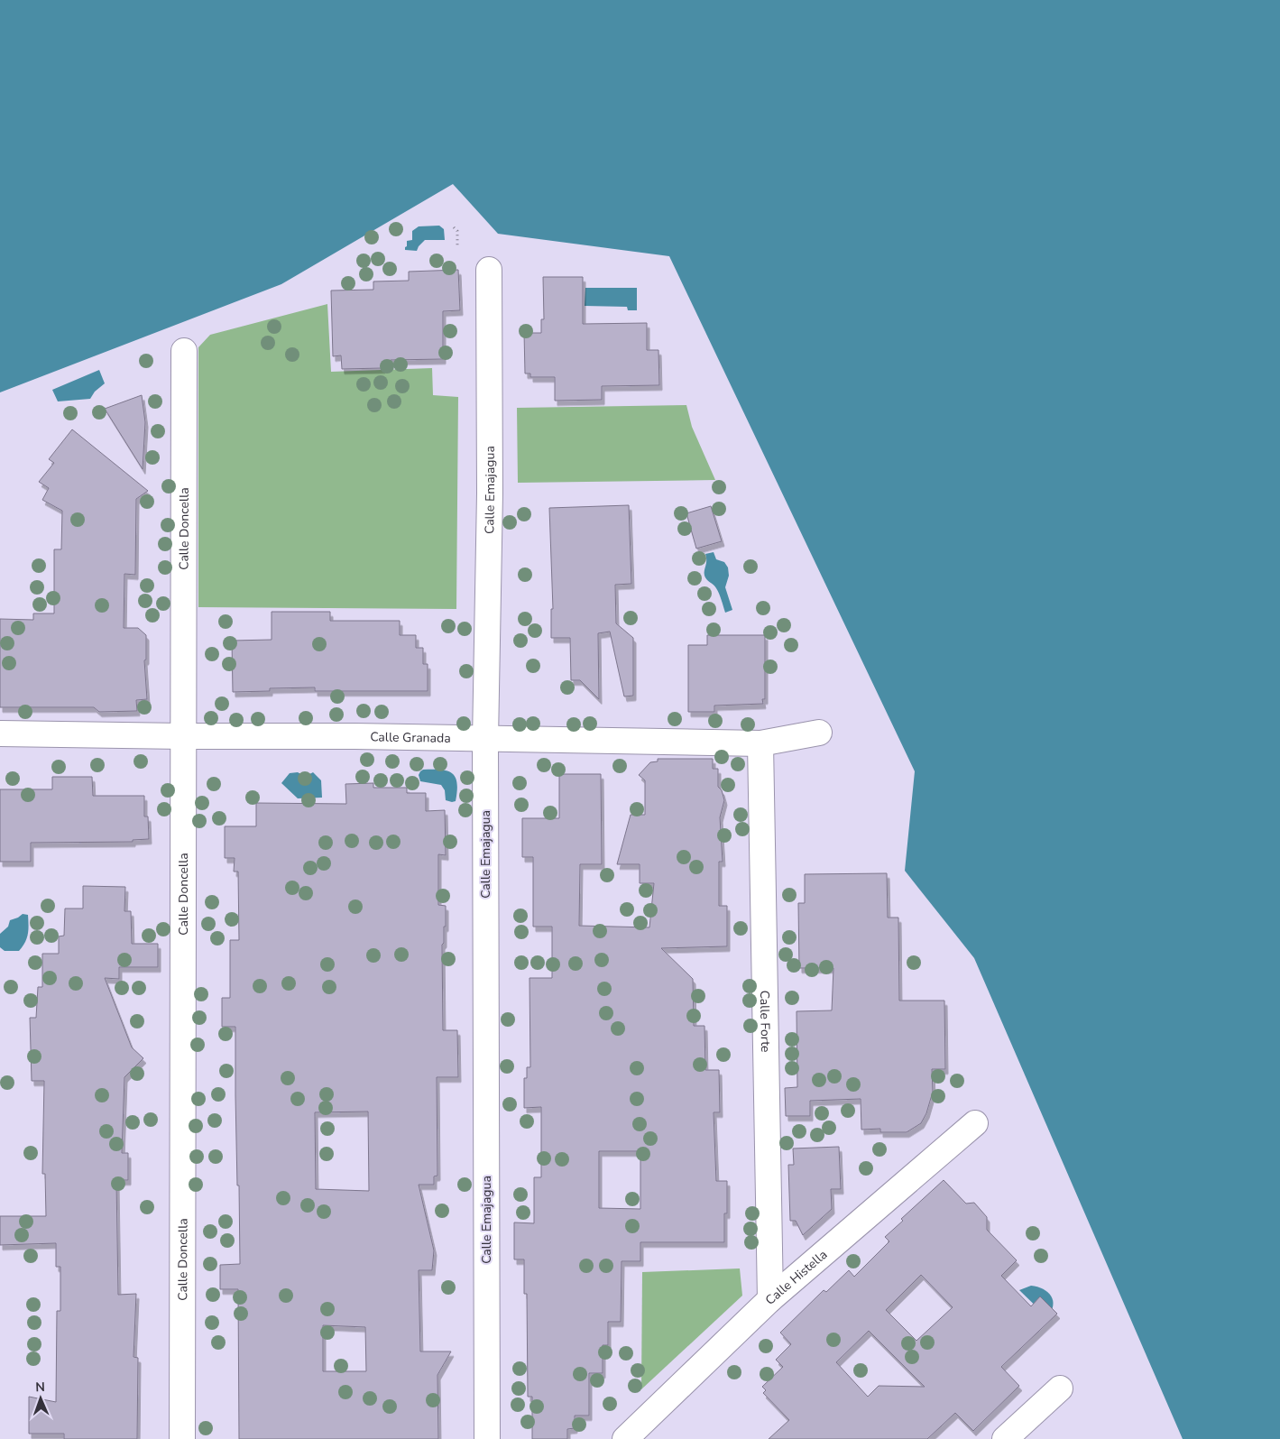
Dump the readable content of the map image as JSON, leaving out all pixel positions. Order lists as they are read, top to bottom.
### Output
{
  "streets": {
    "street": [
      "Calle Emajagua",
      "Calle Doncella",
      "Calle Granada",
      "Calle Forte",
      "Calle Histella"
    ]
  },
  "crossings": [
    ["Calle Emajagua", "Calle Granada"],
    ["Calle Doncella", "Calle Granada"],
    ["Calle Granada", "Calle Forte"],
    ["Calle Forte", "Calle Histella"]
  ],
  "north": "top"
}
